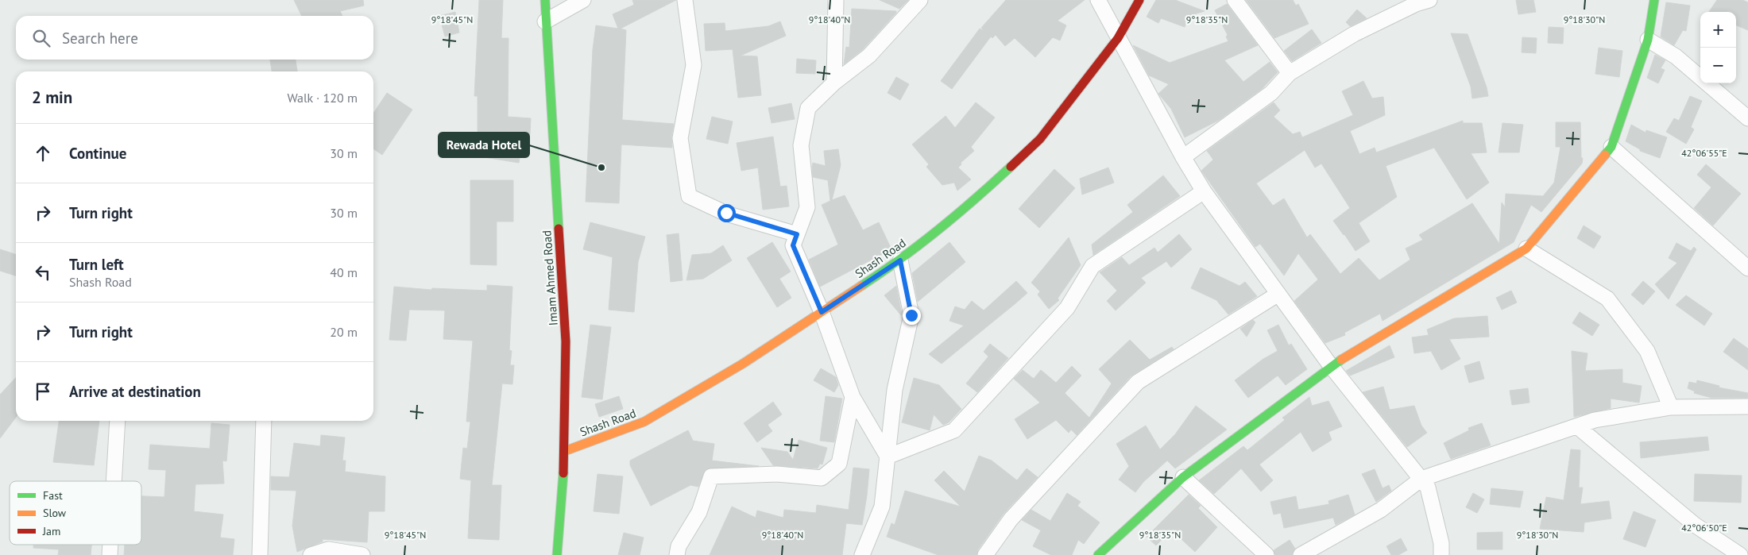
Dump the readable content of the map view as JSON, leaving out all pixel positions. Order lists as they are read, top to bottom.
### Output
{
  "streets": {
    "main road": ["Shash Road", "Imam Ahmed Road"]
  },
  "crossings": [
    ["Shash Road", "Imam Ahmed Road"]
  ],
  "places": ["Rewada Hotel"],
  "legend": ["Fast", "Slow", "Jam"],
  "page": {
    "map_buttons": ["+", "−"],
    "search": "Search here",
    "heading": ["2 min", "Walk · 120 m"],
    "list": [
      ["Continue", "30 m"],
      ["Turn right", "30 m"],
      ["Turn left", "Shash Road", "40 m"],
      ["Turn right", "20 m"],
      "Arrive at destination"
    ]
  },
  "coordinates": [
    "9°18'45\"N",
    "9°18'40\"N",
    "9°18'35\"N",
    "9°18'30\"N",
    "42°06'55\"E",
    "42°06'50\"E"
  ]
}
